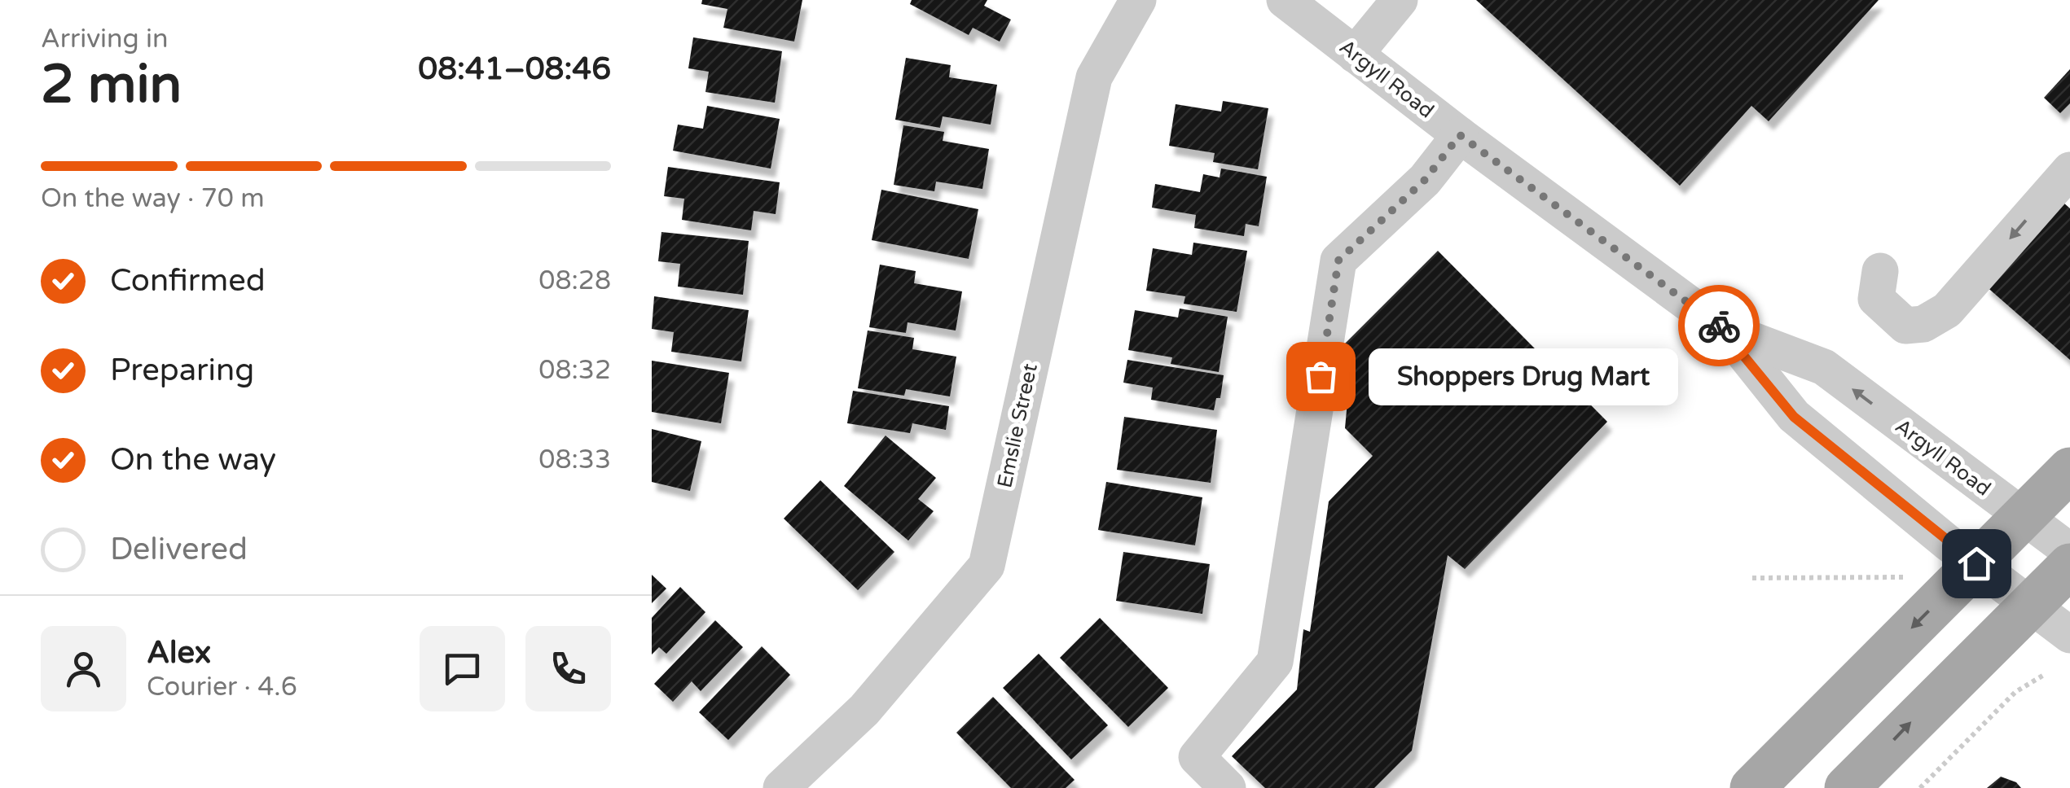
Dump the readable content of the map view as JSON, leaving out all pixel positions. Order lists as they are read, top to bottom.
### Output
{
  "streets": {
    "street": ["Argyll Road", "Emslie Street"]
  },
  "places": ["Shoppers Drug Mart"],
  "page": {
    "heading": ["2 min", "Arriving in", "08:41–08:46"],
    "panel": ["Alex", "Courier · 4.6"],
    "bar": "On the way · 70 m",
    "list": [
      ["Confirmed", "08:28"],
      ["Preparing", "08:32"],
      ["On the way", "08:33"],
      "Delivered"
    ],
    "bubble": "Shoppers Drug Mart"
  }
}
